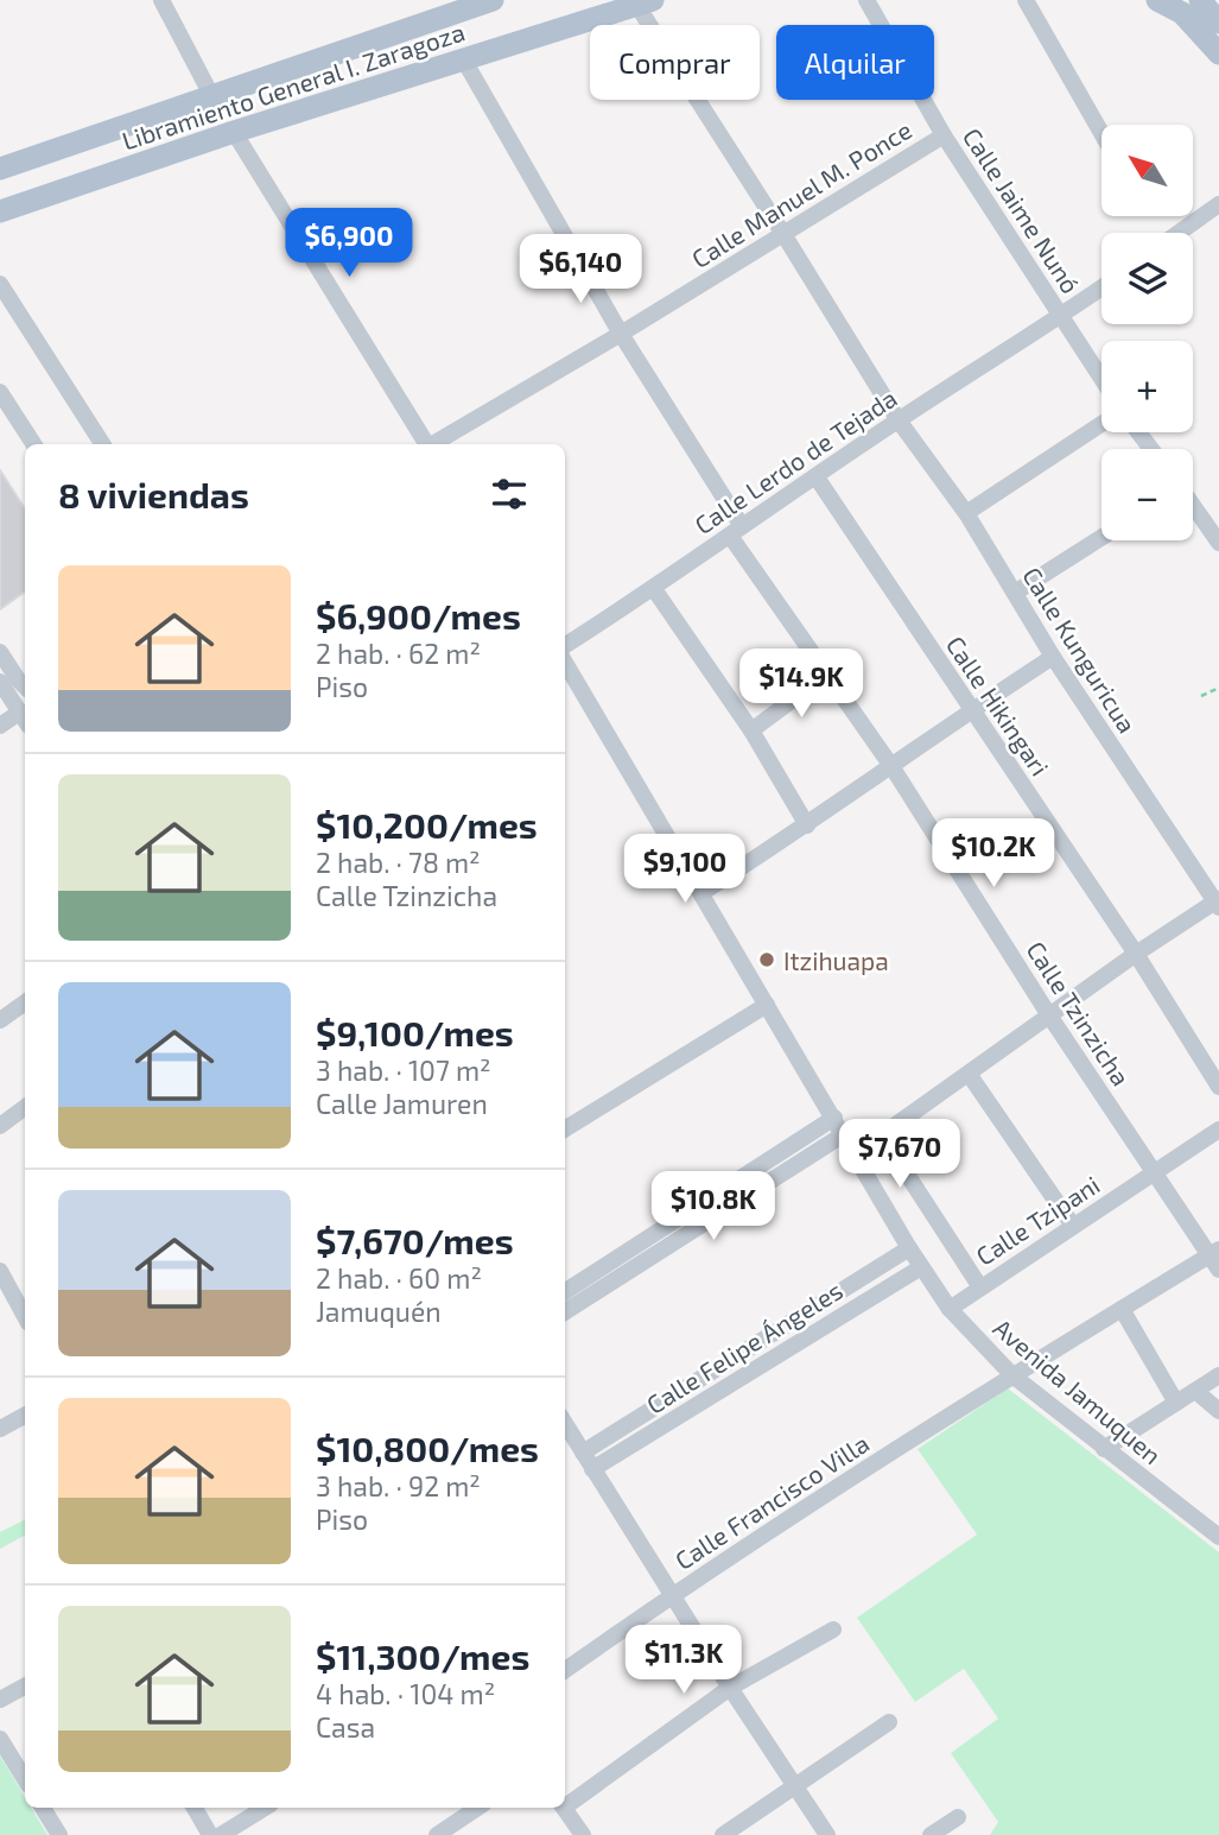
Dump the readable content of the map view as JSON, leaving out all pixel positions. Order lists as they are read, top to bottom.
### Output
{
  "streets": {
    "main road": ["Libramiento General I. Zaragoza"],
    "street": [
      "Calle Manuel M. Ponce",
      "Calle Jaime Nunó",
      "Calle Lerdo de Tejada",
      "Calle Kunguricua",
      "Calle Hikingari",
      "Calle Tzinzicha",
      "Calle Tzipani",
      "Calle Felipe Ángeles",
      "Avenida Jamuquen",
      "Calle Francisco Villa"
    ]
  },
  "crossings": [
    ["Libramiento General I. Zaragoza", "Calle Kunguricua"],
    ["Libramiento General I. Zaragoza", "Calle Tzinzicha"],
    ["Calle Manuel M. Ponce", "Calle Jaime Nunó"],
    ["Calle Manuel M. Ponce", "Calle Kunguricua"],
    ["Calle Manuel M. Ponce", "Calle Tzinzicha"],
    ["Calle Jaime Nunó", "Calle Lerdo de Tejada"],
    ["Calle Lerdo de Tejada", "Calle Kunguricua"],
    ["Calle Lerdo de Tejada", "Calle Hikingari"],
    ["Calle Lerdo de Tejada", "Calle Tzinzicha"],
    ["Calle Tzinzicha", "Calle Tzipani"],
    ["Calle Tzinzicha", "Calle Francisco Villa"],
    ["Calle Tzipani", "Avenida Jamuquen"],
    ["Calle Felipe Ángeles", "Avenida Jamuquen"],
    ["Avenida Jamuquen", "Calle Francisco Villa"]
  ],
  "places": ["Itzihuapa"],
  "north": "top left",
  "page": {
    "chip": ["Comprar", "Alquilar"],
    "map_buttons": ["+", "−"],
    "price": [
      "$6,900",
      "$6,140",
      "$14.9K",
      "$10.2K",
      "$9,100",
      "$7,670",
      "$10.8K",
      "$11.3K"
    ],
    "heading": "8 viviendas",
    "list": [
      {
        "name": "$6,900/mes",
        "note": "2 hab. · 62 m² · Piso"
      },
      {
        "name": "$10,200/mes",
        "note": "2 hab. · 78 m² · Calle Tzinzicha"
      },
      {
        "name": "$9,100/mes",
        "note": "3 hab. · 107 m² · Calle Jamuren"
      },
      {
        "name": "$7,670/mes",
        "note": "2 hab. · 60 m² · Jamuquén"
      },
      {
        "name": "$10,800/mes",
        "note": "3 hab. · 92 m² · Piso"
      },
      {
        "name": "$11,300/mes",
        "note": "4 hab. · 104 m² · Casa"
      }
    ]
  }
}
